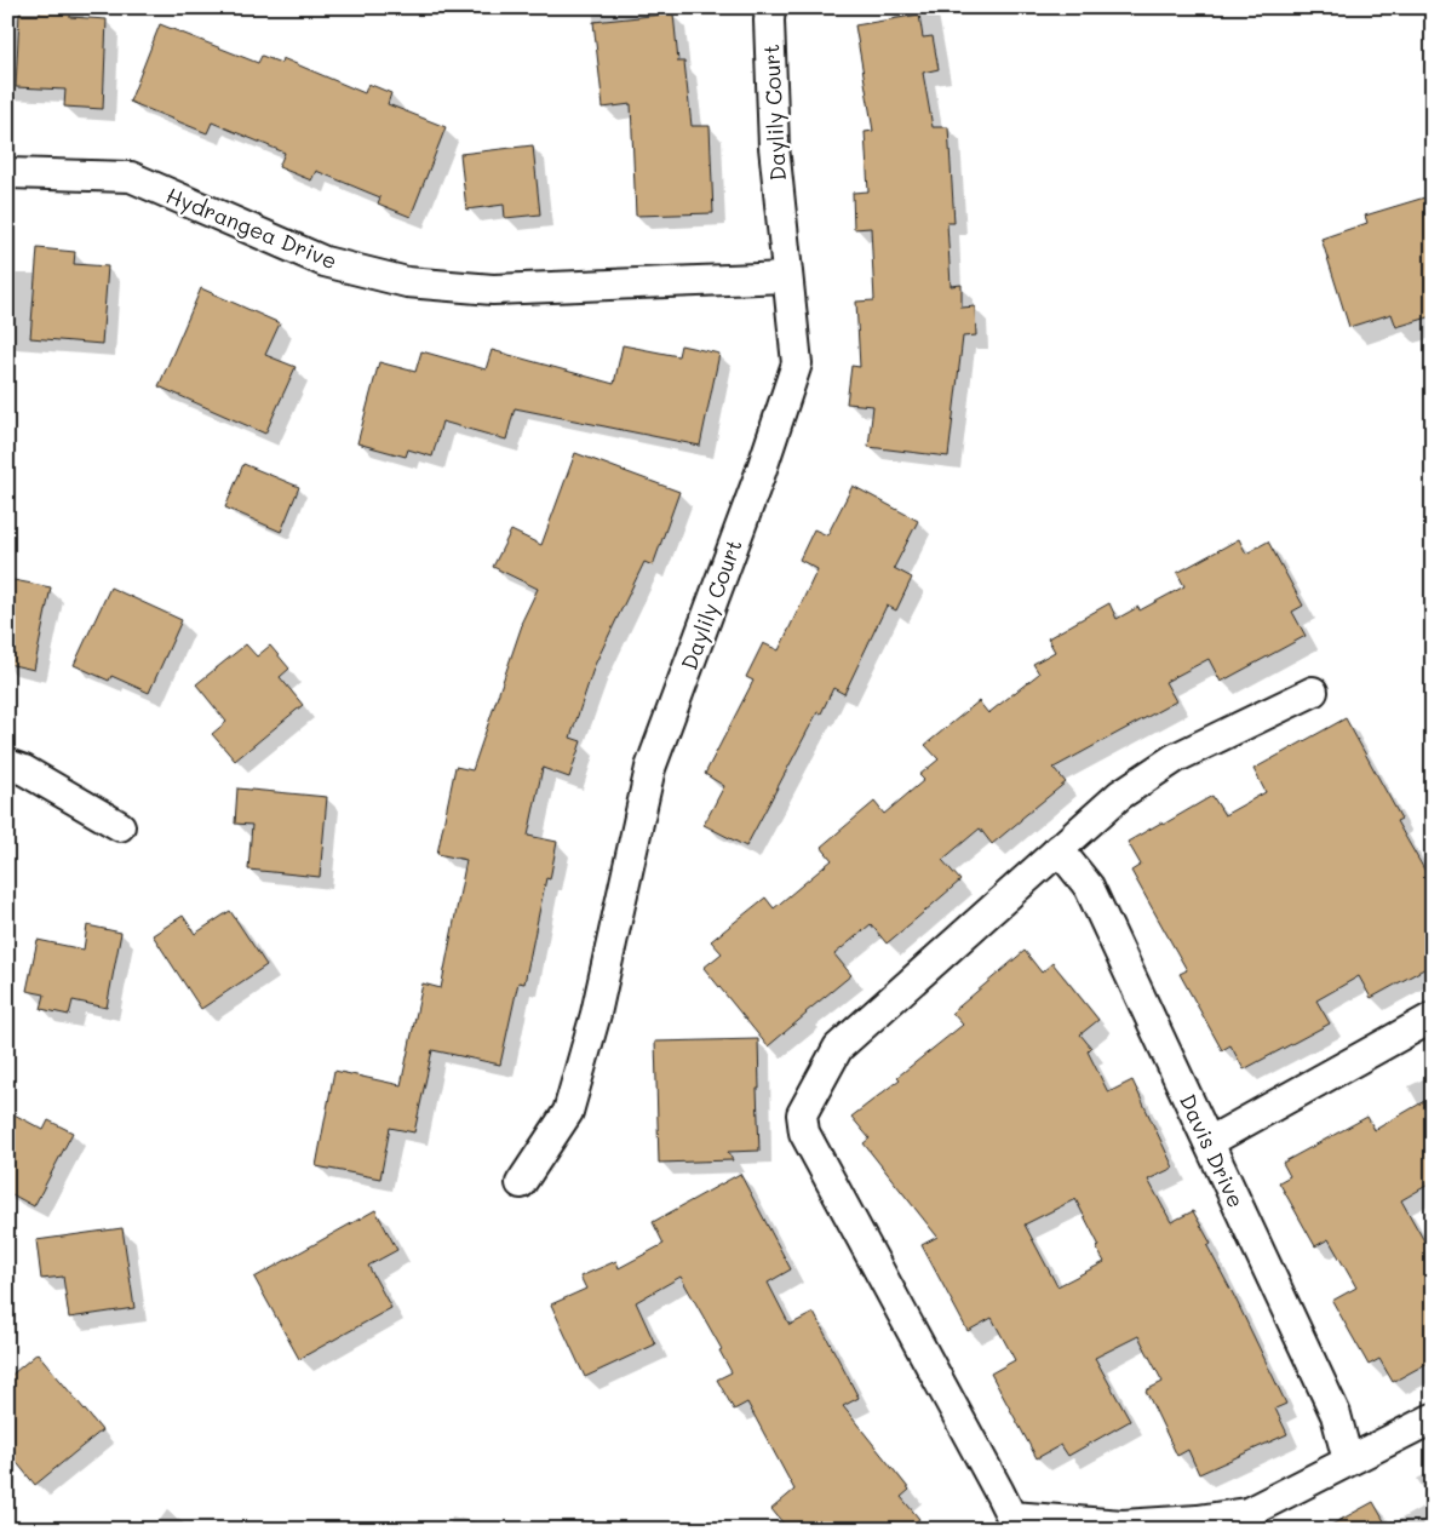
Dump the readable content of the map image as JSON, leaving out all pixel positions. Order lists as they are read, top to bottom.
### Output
{
  "streets": {
    "street": ["Daylily Court", "Hydrangea Drive", "Davis Drive"]
  },
  "crossings": [
    ["Daylily Court", "Hydrangea Drive"]
  ]
}
